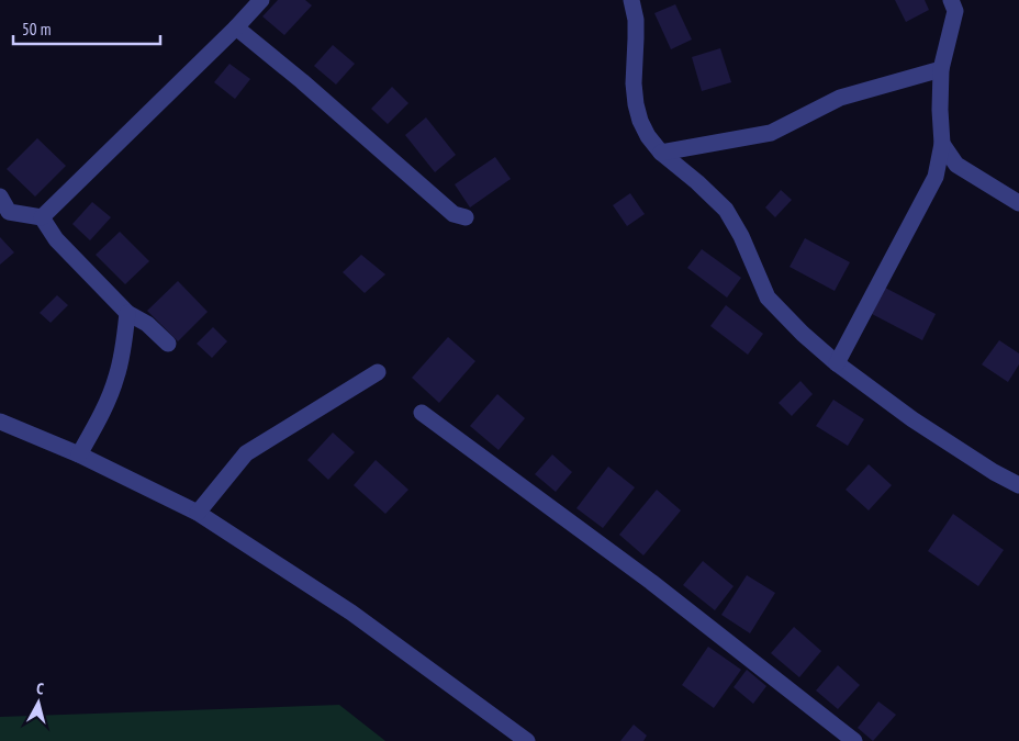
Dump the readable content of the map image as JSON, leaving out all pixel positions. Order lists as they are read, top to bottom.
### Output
{
  "scale_bar": "50 m",
  "north": "top"
}
